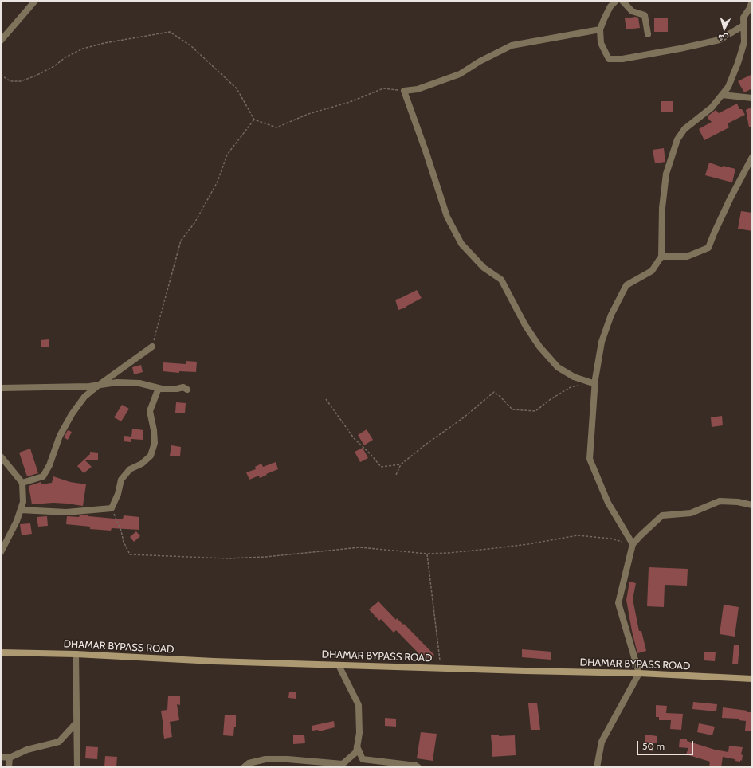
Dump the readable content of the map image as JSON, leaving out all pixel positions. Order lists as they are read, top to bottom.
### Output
{
  "streets": {
    "main road": ["DHAMAR BYPASS ROAD"]
  },
  "scale_bar": "50 m",
  "north": "bottom"
}
